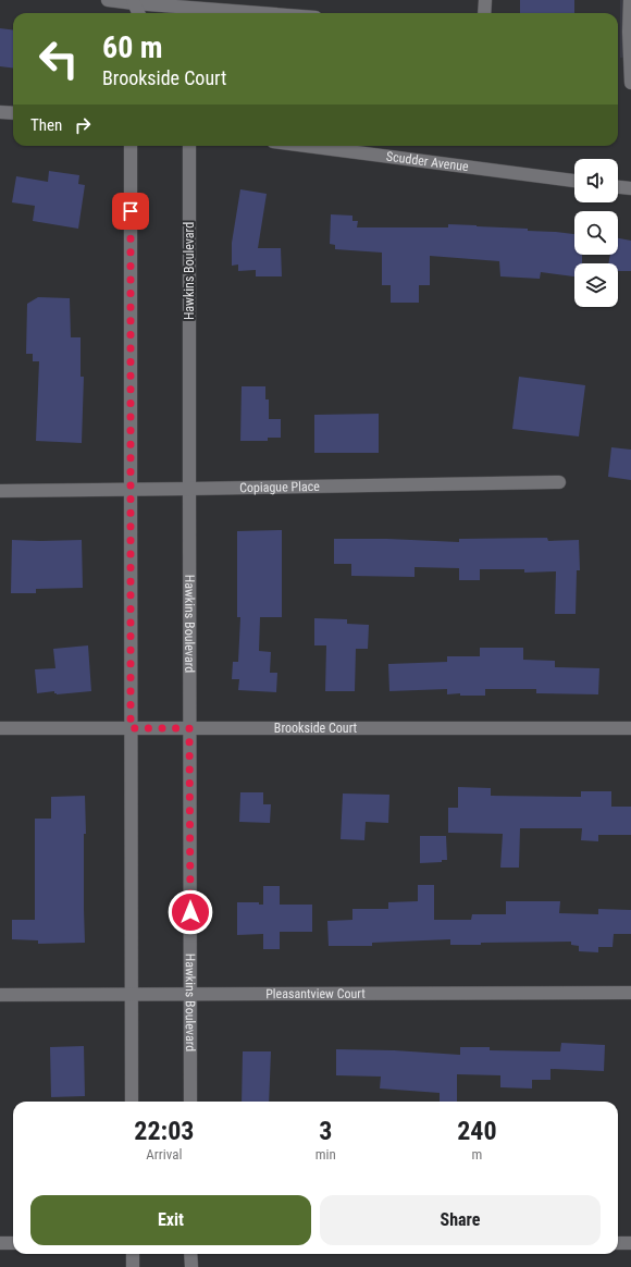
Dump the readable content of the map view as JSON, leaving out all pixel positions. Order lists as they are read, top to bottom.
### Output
{
  "streets": {
    "street": [
      "Scudder Avenue",
      "Hawkins Boulevard",
      "Copiague Place",
      "Brookside Court",
      "Pleasantview Court"
    ]
  },
  "crossings": [
    ["Hawkins Boulevard", "Copiague Place"],
    ["Hawkins Boulevard", "Brookside Court"],
    ["Hawkins Boulevard", "Pleasantview Court"]
  ],
  "page": {
    "turn": ["60 m", "Brookside Court"],
    "then": "Then",
    "eta": [
      "22:03",
      "Arrival",
      "3",
      "min",
      "240",
      "m"
    ],
    "buttons": ["Exit", "Share"]
  }
}
